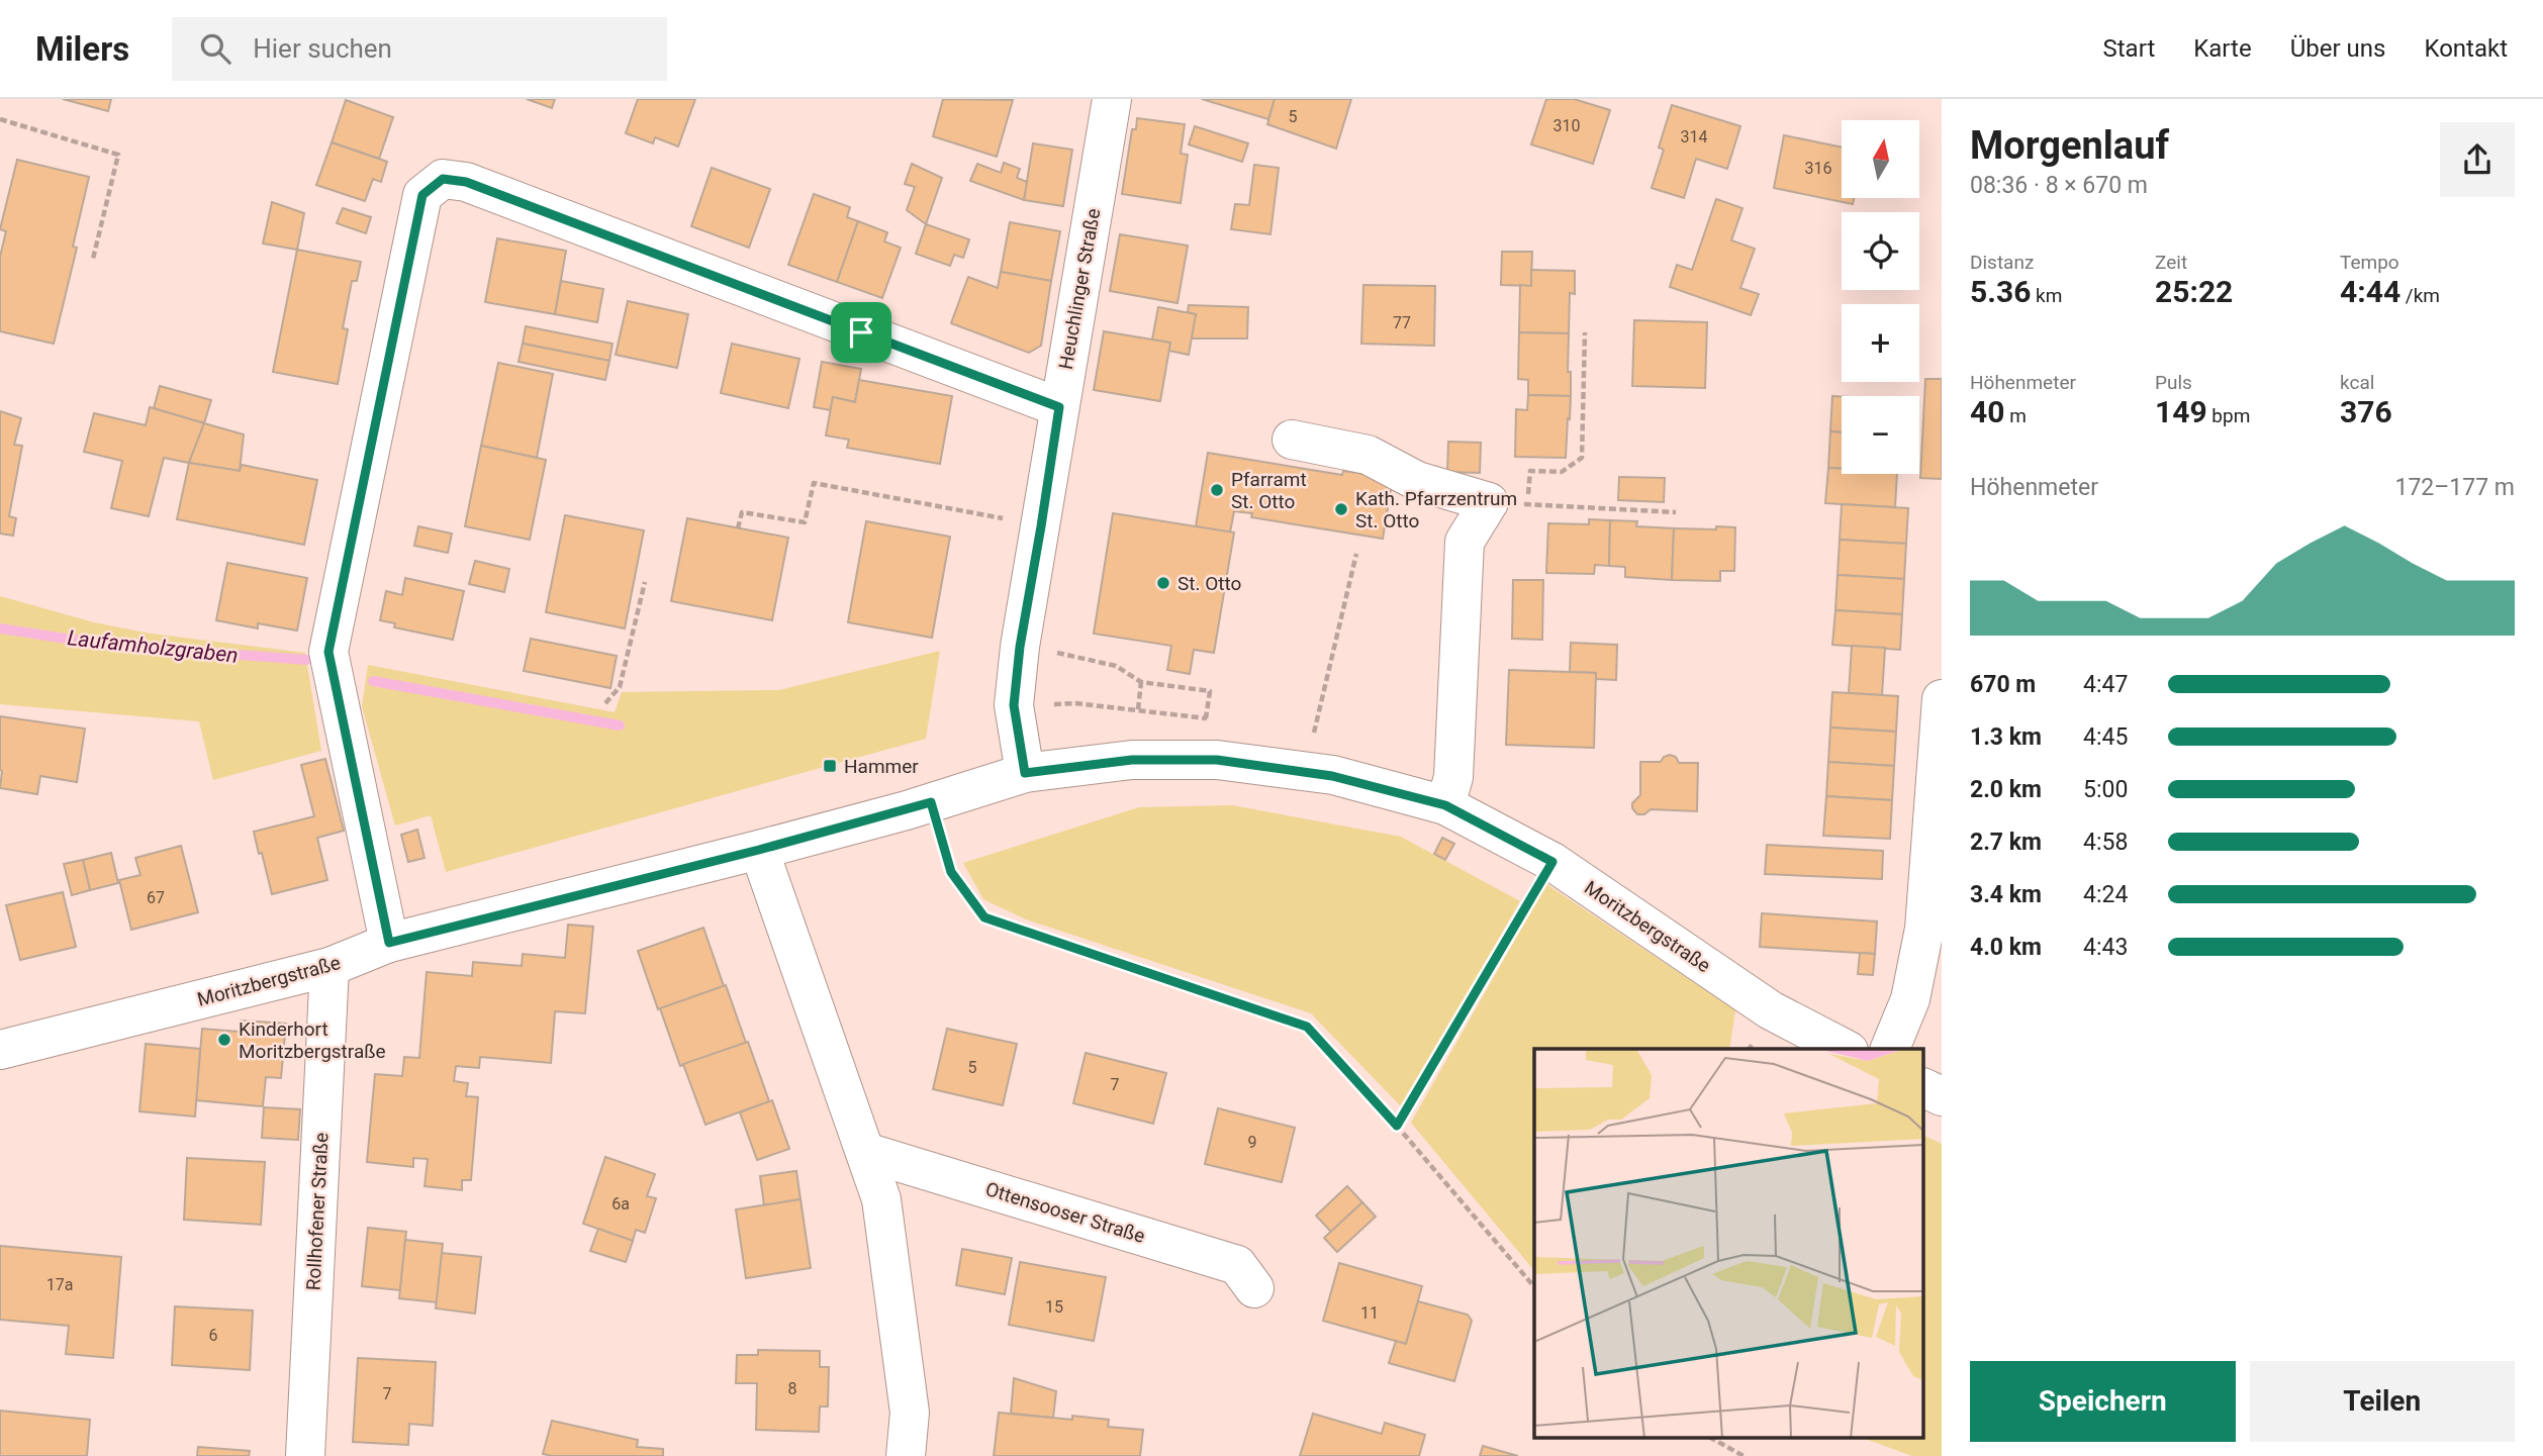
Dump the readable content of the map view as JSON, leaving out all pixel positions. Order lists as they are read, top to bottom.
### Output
{
  "streets": {
    "street": [
      "Heuchlinger Straße",
      "Moritzbergstraße",
      "Rollhofener Straße",
      "Ottensooser Straße"
    ]
  },
  "crossings": [
    ["Heuchlinger Straße", "Moritzbergstraße"],
    ["Moritzbergstraße", "Rollhofener Straße"]
  ],
  "water": ["Laufamholzgraben"],
  "places": {
    "other": [
      "Pfarramt St. Otto",
      "Kath. Pfarrzentrum St. Otto",
      "St. Otto",
      "Kinderhort Moritzbergstraße"
    ],
    "transit": ["Hammer"]
  },
  "house_numbers": [
    "5",
    "310",
    "314",
    "316",
    "77",
    "67",
    "5",
    "7",
    "9",
    "6a",
    "17a",
    "15",
    "11",
    "6",
    "8",
    "7"
  ],
  "north": "top",
  "page": {
    "header": "Milers",
    "search": "Hier suchen",
    "nav": [
      "Start",
      "Karte",
      "Über uns",
      "Kontakt"
    ],
    "heading": ["Morgenlauf", "08:36 · 8 × 670 m"],
    "map_buttons": ["+", "−"],
    "stats": [
      ["Distanz", "5.36 km"],
      ["Zeit", "25:22"],
      ["Tempo", "4:44 /km"],
      ["Höhenmeter", "40 m"],
      ["Puls", "149 bpm"],
      ["kcal", "376"]
    ],
    "chart": ["Höhenmeter", "172–177 m"],
    "list": [
      {
        "name": "670 m",
        "note": "4:47"
      },
      {
        "name": "1.3 km",
        "note": "4:45"
      },
      {
        "name": "2.0 km",
        "note": "5:00"
      },
      {
        "name": "2.7 km",
        "note": "4:58"
      },
      {
        "name": "3.4 km",
        "note": "4:24"
      },
      {
        "name": "4.0 km",
        "note": "4:43"
      }
    ],
    "buttons": ["Speichern", "Teilen"]
  }
}
